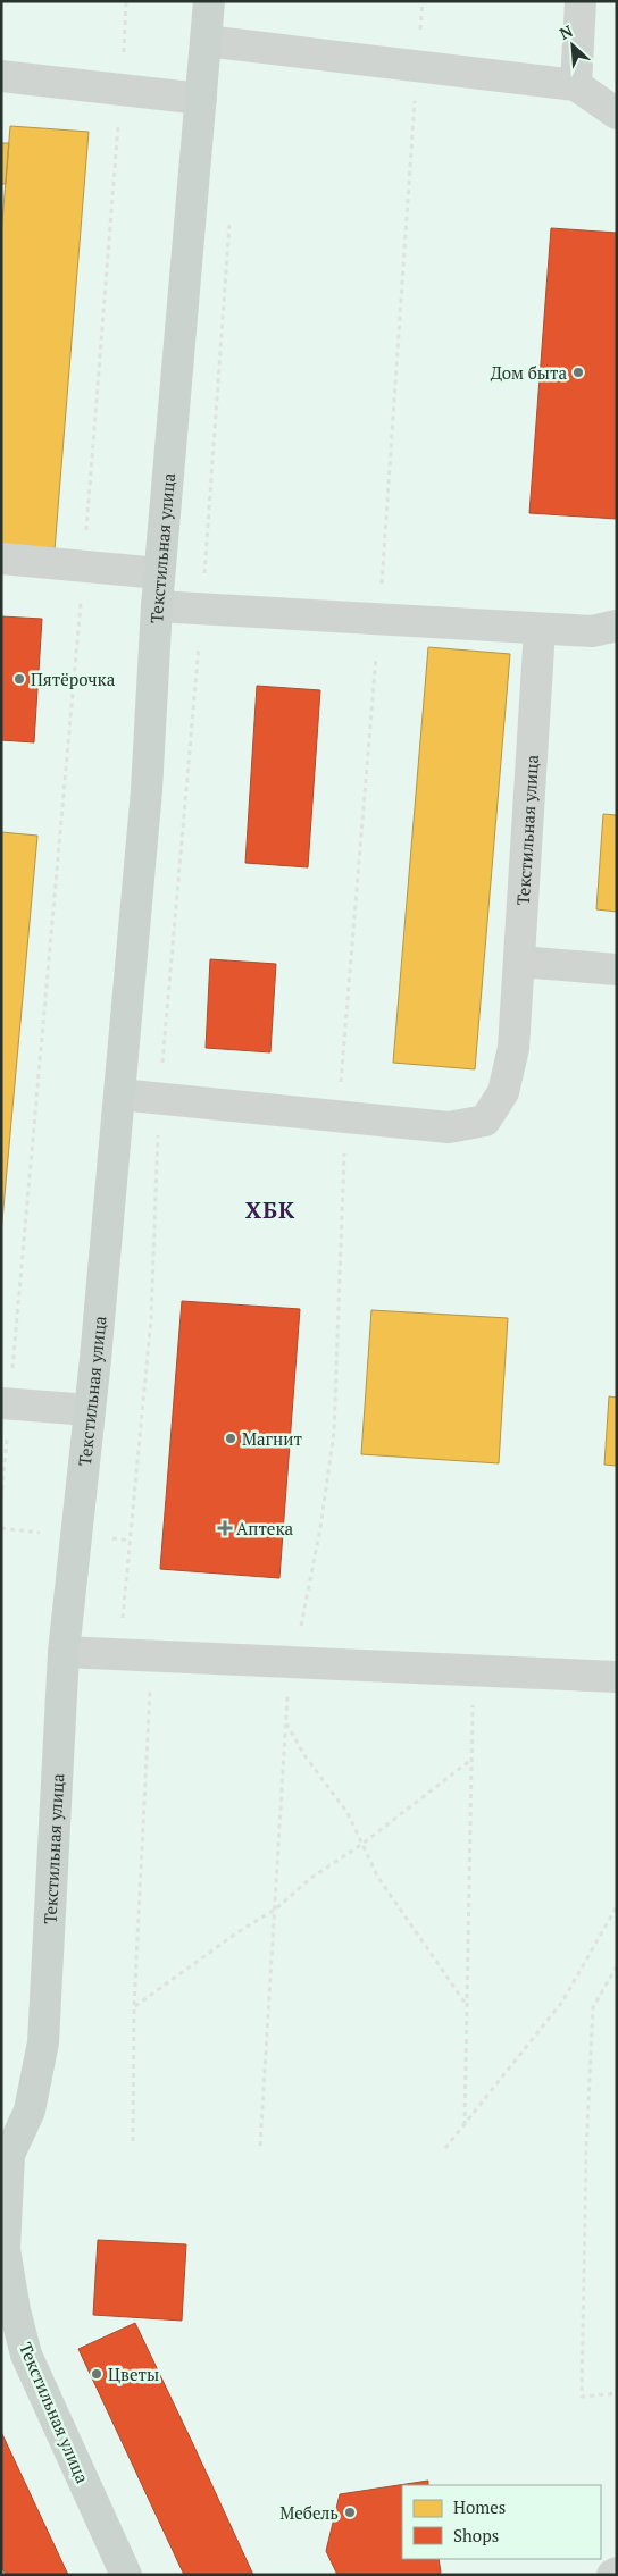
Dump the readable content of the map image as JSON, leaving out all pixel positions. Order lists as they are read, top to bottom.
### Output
{
  "streets": {
    "main road": ["Текстильная улица"]
  },
  "districts": ["ХБК"],
  "places": {
    "other": [
      "Дом быта",
      "Пятёрочка",
      "Магнит",
      "Цветы",
      "Мебель"
    ],
    "health": ["Аптека"]
  },
  "legend": ["Homes", "Shops"],
  "north": "top left"
}
